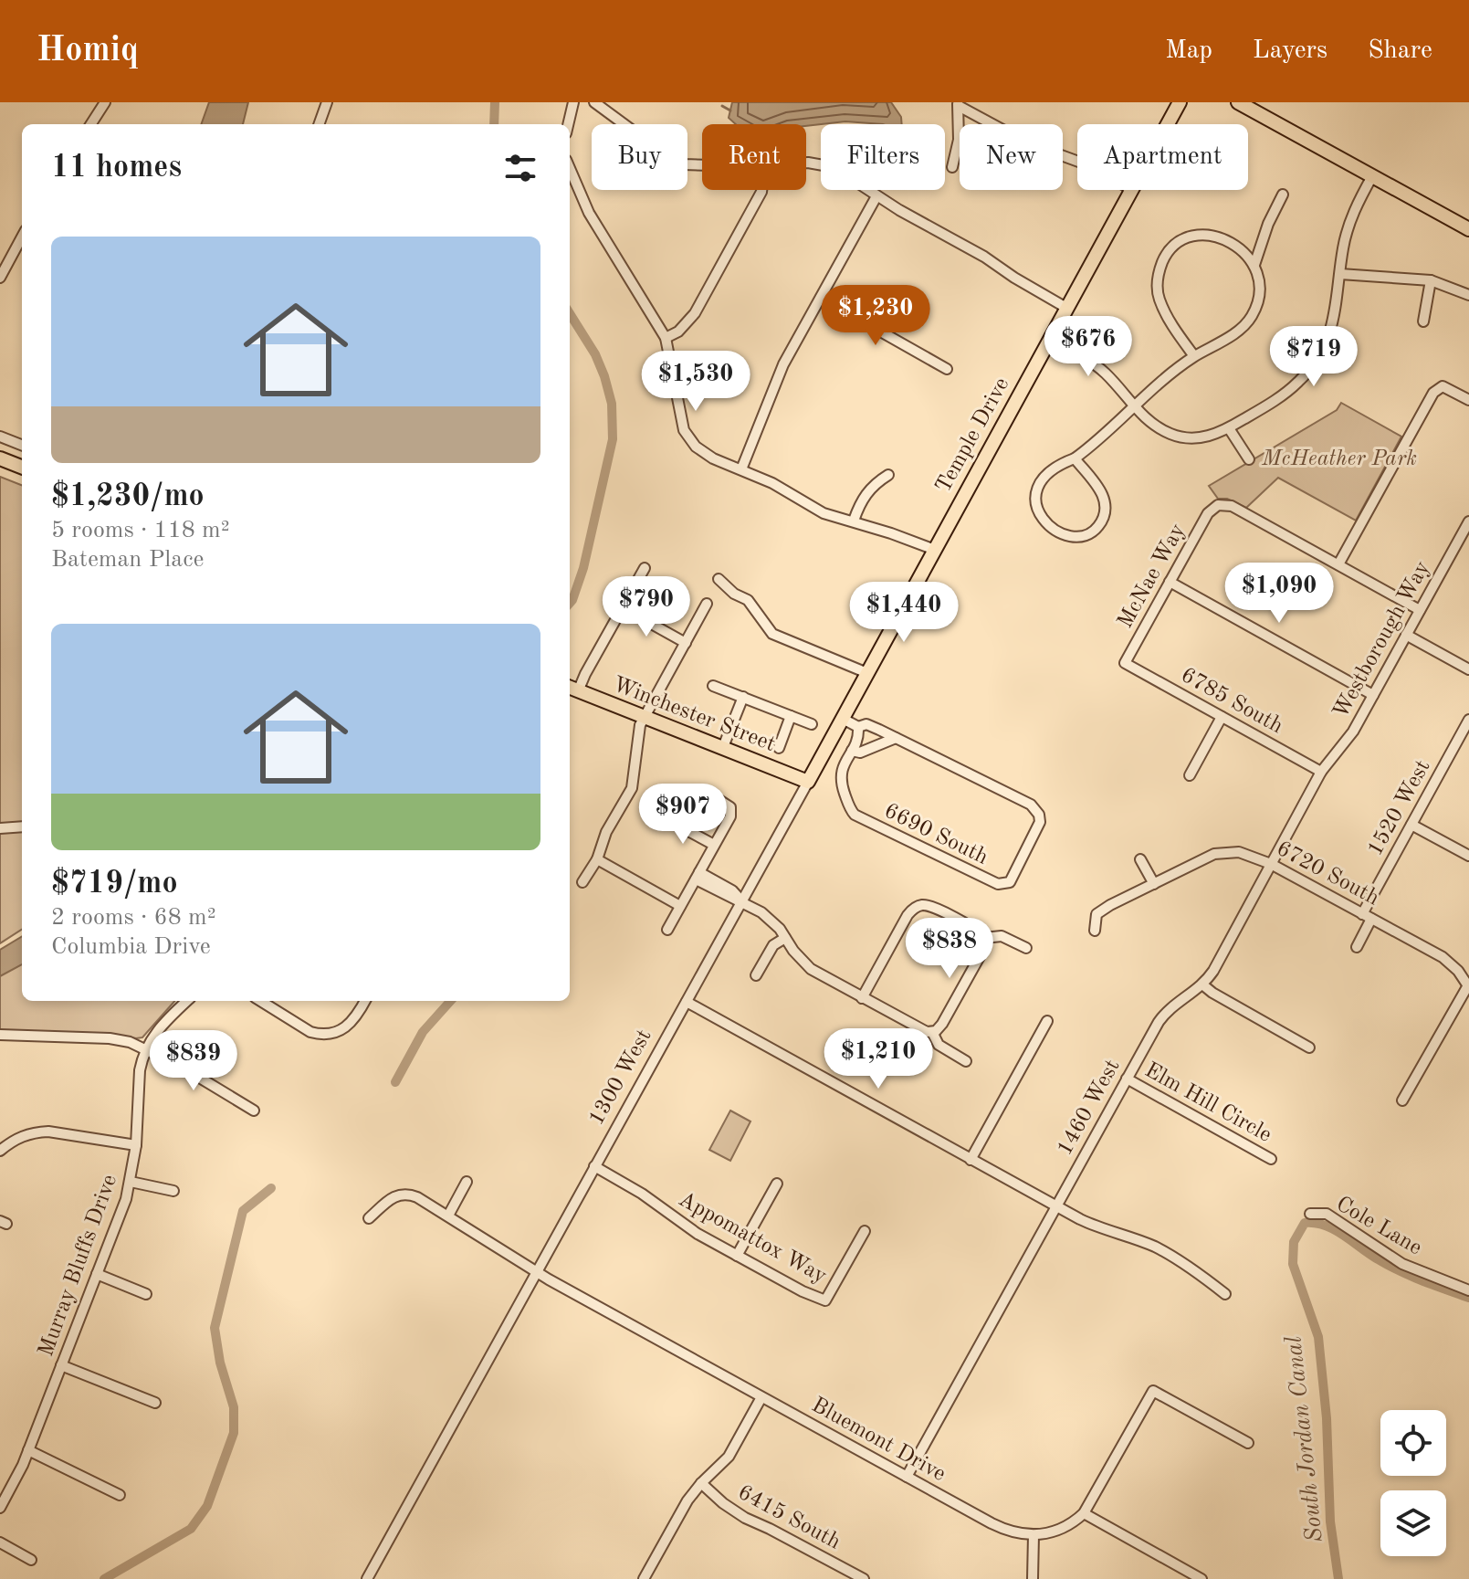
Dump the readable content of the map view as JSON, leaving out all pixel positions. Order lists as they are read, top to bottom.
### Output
{
  "streets": {
    "main road": ["Temple Drive", "Winchester Street", "1300 West"],
    "street": [
      "McNae Way",
      "Westborough Way",
      "6785 South",
      "1520 West",
      "6690 South",
      "6720 South",
      "Elm Hill Circle",
      "1460 West",
      "Cole Lane",
      "Appomattox Way",
      "Murray Bluffs Drive",
      "Bluemont Drive",
      "6415 South"
    ]
  },
  "crossings": [
    ["Temple Drive", "1300 West"],
    ["McNae Way", "6785 South"],
    ["Westborough Way", "6785 South"],
    ["Westborough Way", "1460 West"],
    ["6785 South", "1460 West"],
    ["Winchester Street", "1300 West"],
    ["1520 West", "6720 South"],
    ["6690 South", "1300 West"],
    ["6720 South", "1460 West"],
    ["1300 West", "Appomattox Way"],
    ["1300 West", "Bluemont Drive"],
    ["Elm Hill Circle", "1460 West"],
    ["1460 West", "Bluemont Drive"]
  ],
  "water": ["South Jordan Canal"],
  "parks": ["McHeather Park"],
  "page": {
    "header": "Homiq",
    "nav": ["Map", "Layers", "Share"],
    "chip": [
      "Buy",
      "Rent",
      "Filters",
      "New",
      "Apartment"
    ],
    "heading": "11 homes",
    "list": [
      {
        "name": "$1,230/mo",
        "note": "5 rooms · 118 m² · Bateman Place"
      },
      {
        "name": "$719/mo",
        "note": "2 rooms · 68 m² · Columbia Drive"
      }
    ],
    "price": [
      "$1,230",
      "$676",
      "$719",
      "$1,530",
      "$1,090",
      "$790",
      "$1,440",
      "$907",
      "$838",
      "$1,210",
      "$839"
    ]
  }
}
